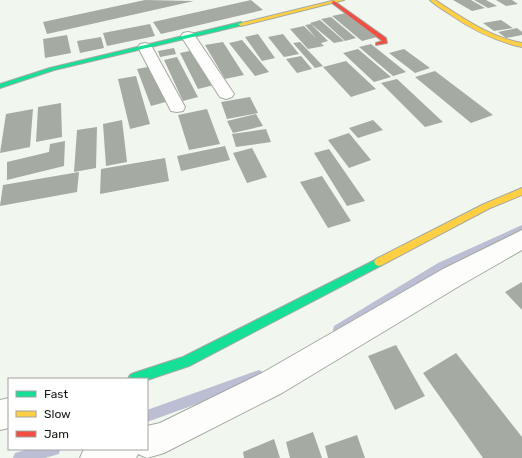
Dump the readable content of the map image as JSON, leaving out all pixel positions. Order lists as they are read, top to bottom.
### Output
{
  "legend": ["Fast", "Slow", "Jam"]
}
